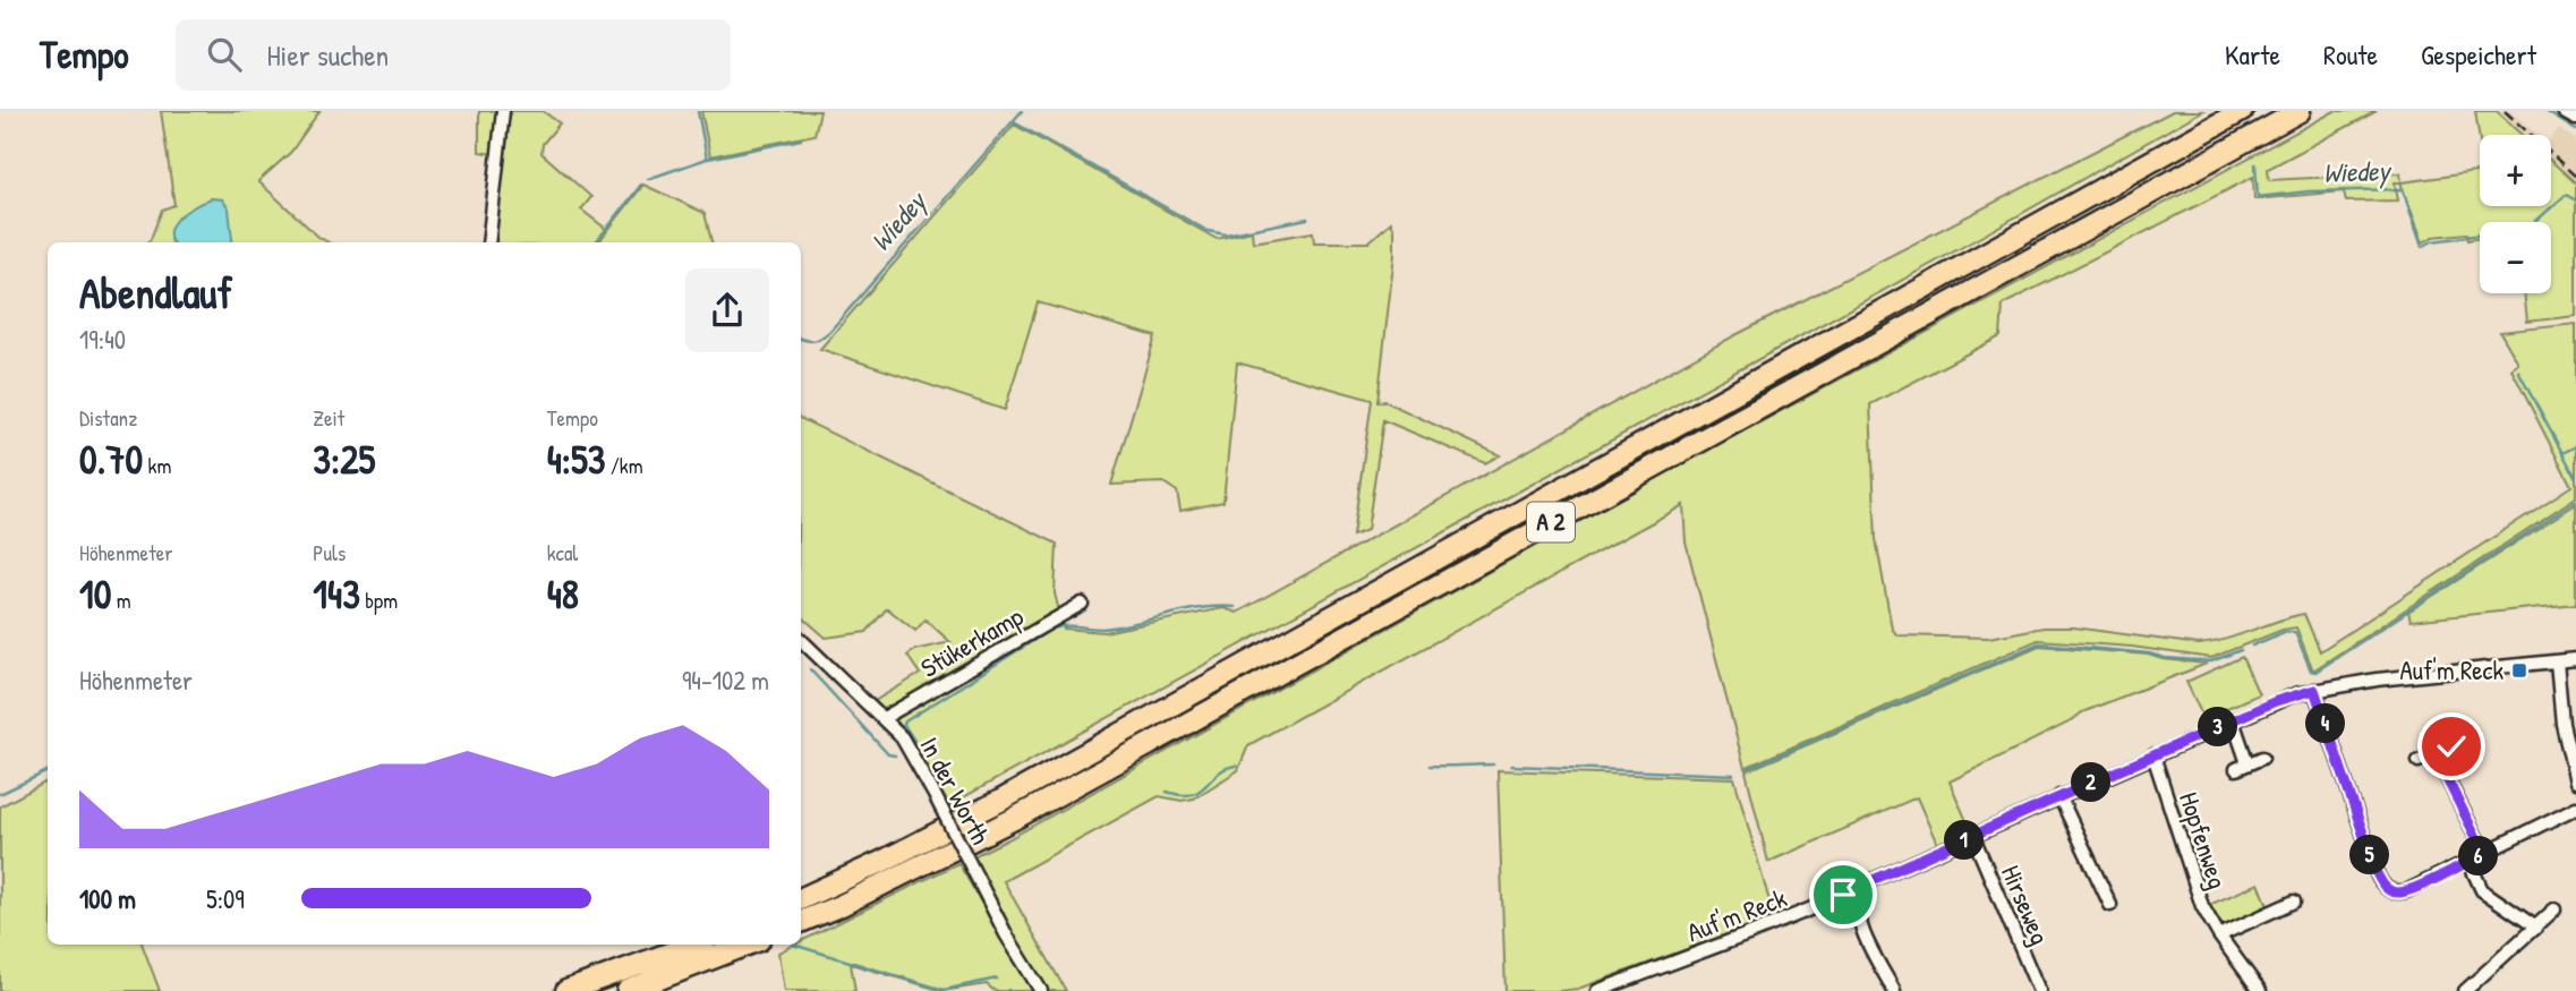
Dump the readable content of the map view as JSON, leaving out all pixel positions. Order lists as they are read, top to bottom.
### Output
{
  "streets": {
    "highway": ["A 2"],
    "street": [
      "Stükerkamp",
      "In der Worth",
      "Hopfenweg",
      "Hirseweg",
      "Auf'm Reck"
    ]
  },
  "crossings": [
    ["Stükerkamp", "In der Worth"],
    ["Hopfenweg", "Auf'm Reck"],
    ["Hirseweg", "Auf'm Reck"]
  ],
  "water": ["Wiedey"],
  "places": {
    "transit": ["Auf'm Reck"]
  },
  "page": {
    "header": "Tempo",
    "search": "Hier suchen",
    "nav": ["Karte", "Route", "Gespeichert"],
    "map_buttons": ["+", "−"],
    "heading": ["Abendlauf", "19:40"],
    "stats": [
      ["Distanz", "0.70 km"],
      ["Zeit", "3:25"],
      ["Tempo", "4:53 /km"],
      ["Höhenmeter", "10 m"],
      ["Puls", "143 bpm"],
      ["kcal", "48"]
    ],
    "chart": ["Höhenmeter", "94–102 m"],
    "pins": [
      "4",
      "3",
      "2",
      "1",
      "5",
      "6"
    ],
    "list": [
      {
        "name": "100 m",
        "note": "5:09"
      }
    ]
  }
}
